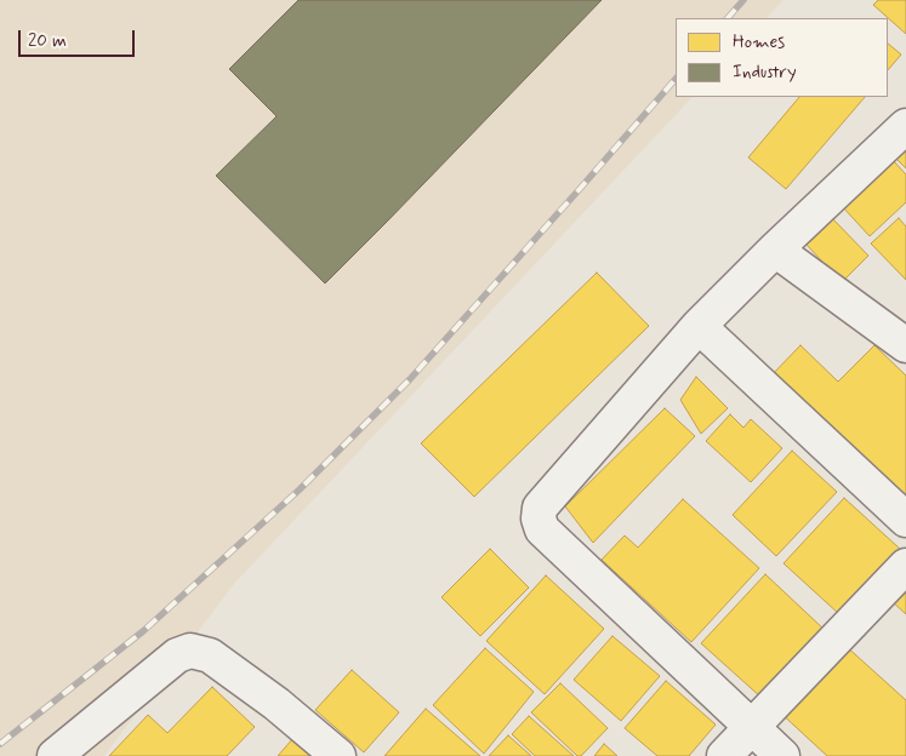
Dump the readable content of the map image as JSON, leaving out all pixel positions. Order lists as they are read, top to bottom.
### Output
{
  "legend": ["Homes", "Industry"],
  "scale_bar": "20 m"
}
